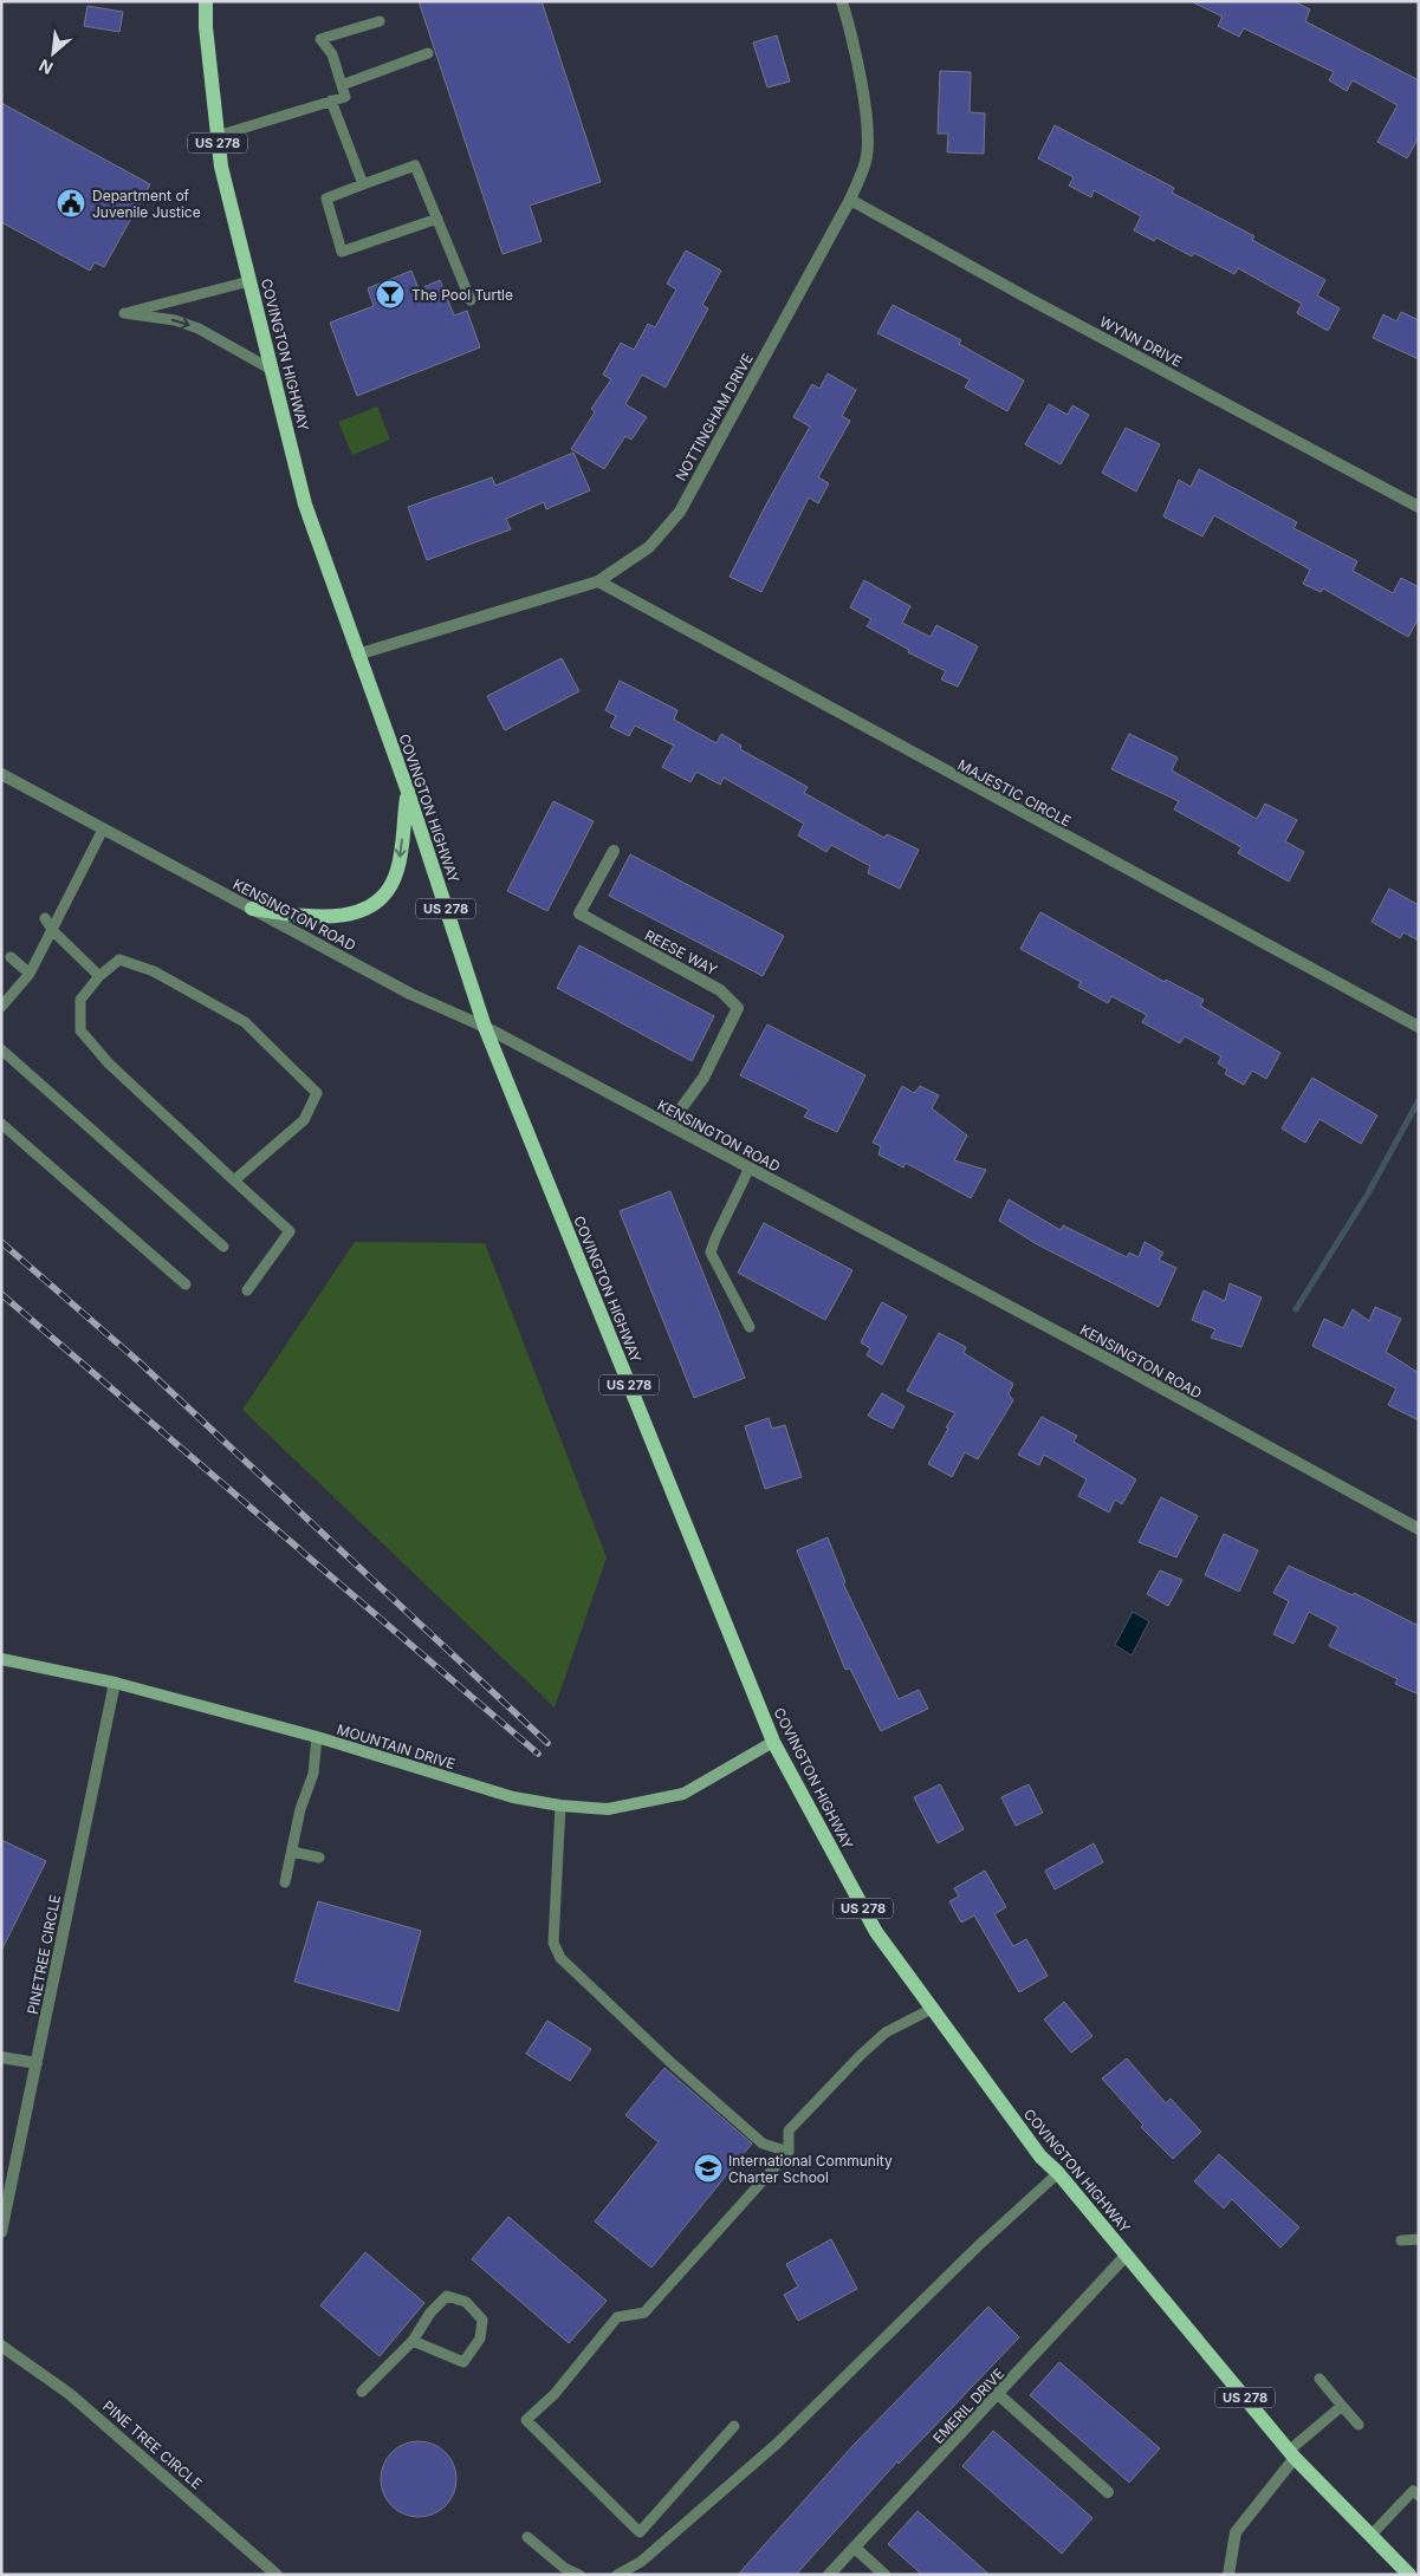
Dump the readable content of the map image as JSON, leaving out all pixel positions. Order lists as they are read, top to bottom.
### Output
{
  "streets": {
    "main road": ["US 278", "COVINGTON HIGHWAY", "MOUNTAIN DRIVE"],
    "street": [
      "WYNN DRIVE",
      "NOTTINGHAM DRIVE",
      "MAJESTIC CIRCLE",
      "KENSINGTON ROAD",
      "REESE WAY",
      "PINETREE CIRCLE",
      "EMERIL DRIVE",
      "PINE TREE CIRCLE"
    ]
  },
  "crossings": [
    ["WYNN DRIVE", "NOTTINGHAM DRIVE"],
    ["COVINGTON HIGHWAY", "NOTTINGHAM DRIVE"],
    ["COVINGTON HIGHWAY", "KENSINGTON ROAD"],
    ["COVINGTON HIGHWAY", "MOUNTAIN DRIVE"],
    ["COVINGTON HIGHWAY", "EMERIL DRIVE"],
    ["NOTTINGHAM DRIVE", "MAJESTIC CIRCLE"],
    ["KENSINGTON ROAD", "REESE WAY"],
    ["MOUNTAIN DRIVE", "PINETREE CIRCLE"]
  ],
  "places": {
    "public building": ["Department of Juvenile Justice"],
    "bar": ["The Pool Turtle"],
    "school or university": ["International Community Charter School"]
  },
  "north": "bottom left"
}
